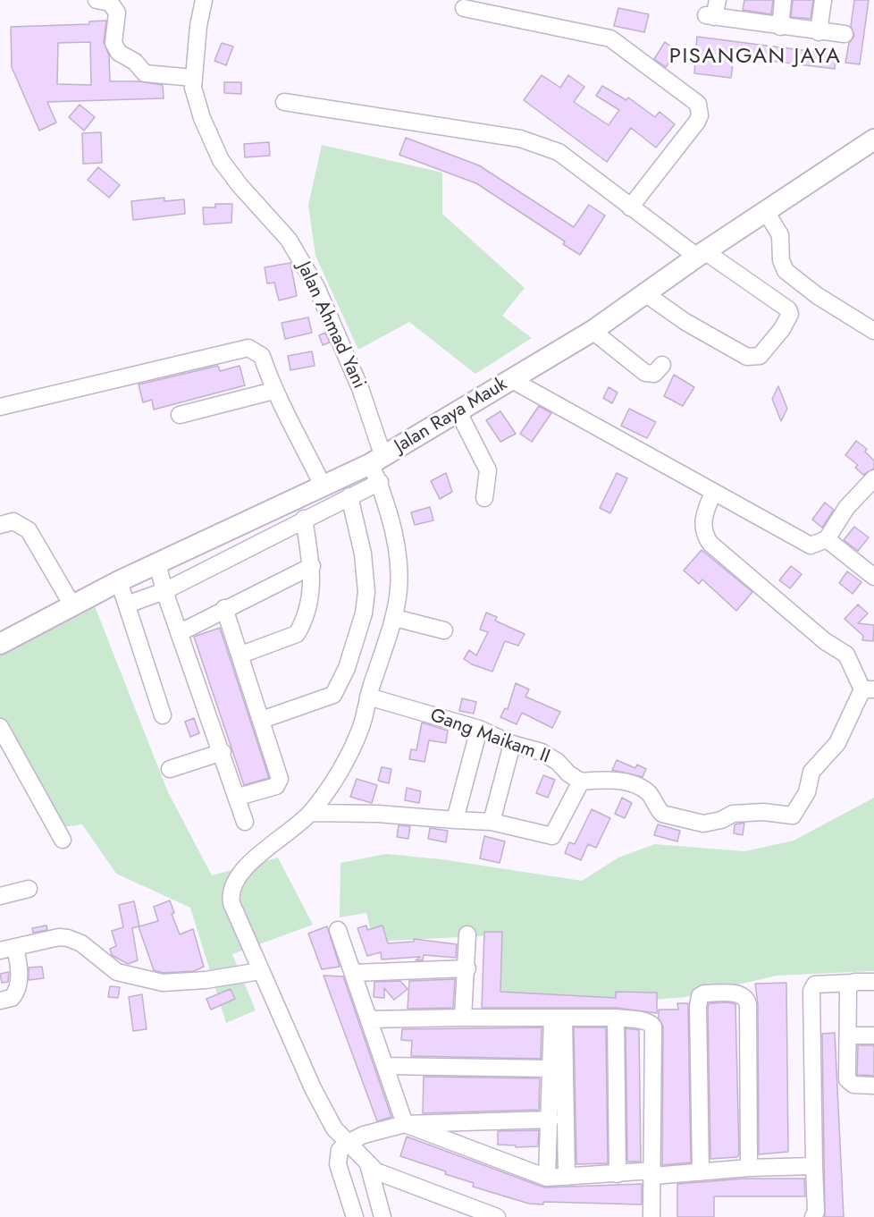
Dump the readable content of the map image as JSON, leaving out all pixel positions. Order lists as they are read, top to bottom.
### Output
{
  "streets": {
    "main road": ["Jalan Raya Mauk"],
    "street": ["Jalan Ahmad Yani", "Gang Maikam II"]
  },
  "crossings": [
    ["Jalan Ahmad Yani", "Jalan Raya Mauk"],
    ["Jalan Ahmad Yani", "Gang Maikam II"]
  ],
  "districts": ["PISANGAN JAYA"]
}
